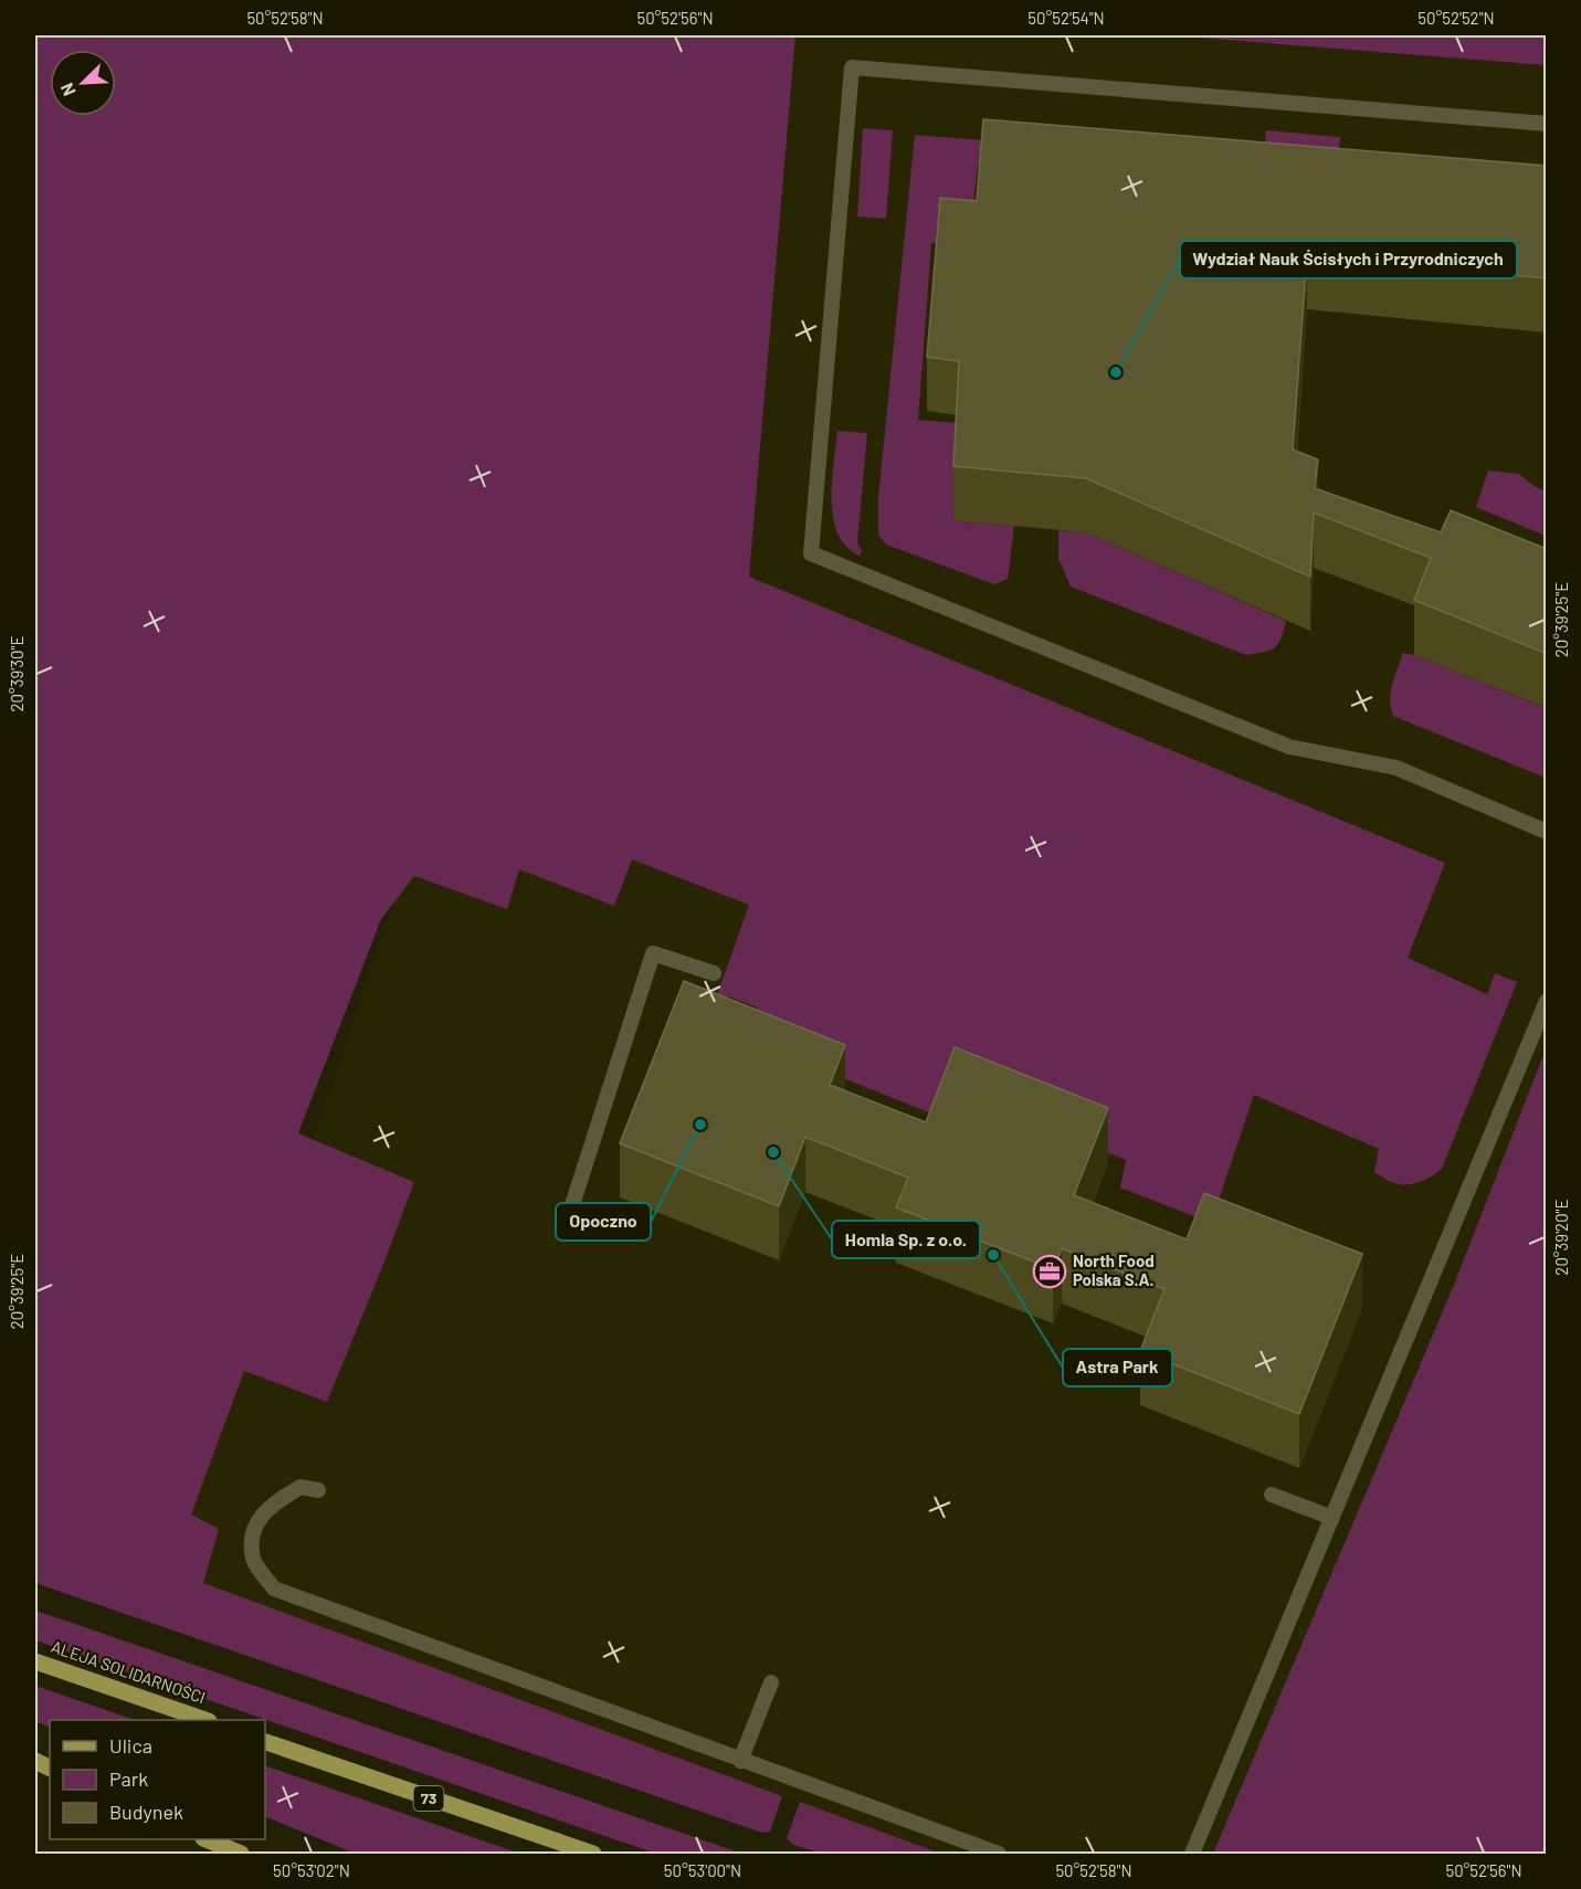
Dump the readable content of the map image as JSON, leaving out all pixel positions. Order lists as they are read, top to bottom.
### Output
{
  "streets": {
    "main road": ["ALEJA SOLIDARNOŚCI", "73"]
  },
  "places": {
    "other": [
      "Wydział Nauk Ścisłych i Przyrodniczych",
      "Opoczno",
      "Homla Sp. z o.o.",
      "Astra Park"
    ],
    "office": ["North Food Polska S.A."]
  },
  "legend": ["Ulica", "Park", "Budynek"],
  "north": "bottom left",
  "coordinates": [
    "50°52'58\"N",
    "50°52'56\"N",
    "50°52'54\"N",
    "50°52'52\"N",
    "20°39'25\"E",
    "20°39'30\"E",
    "20°39'20\"E",
    "50°53'02\"N",
    "50°53'00\"N"
  ]
}
